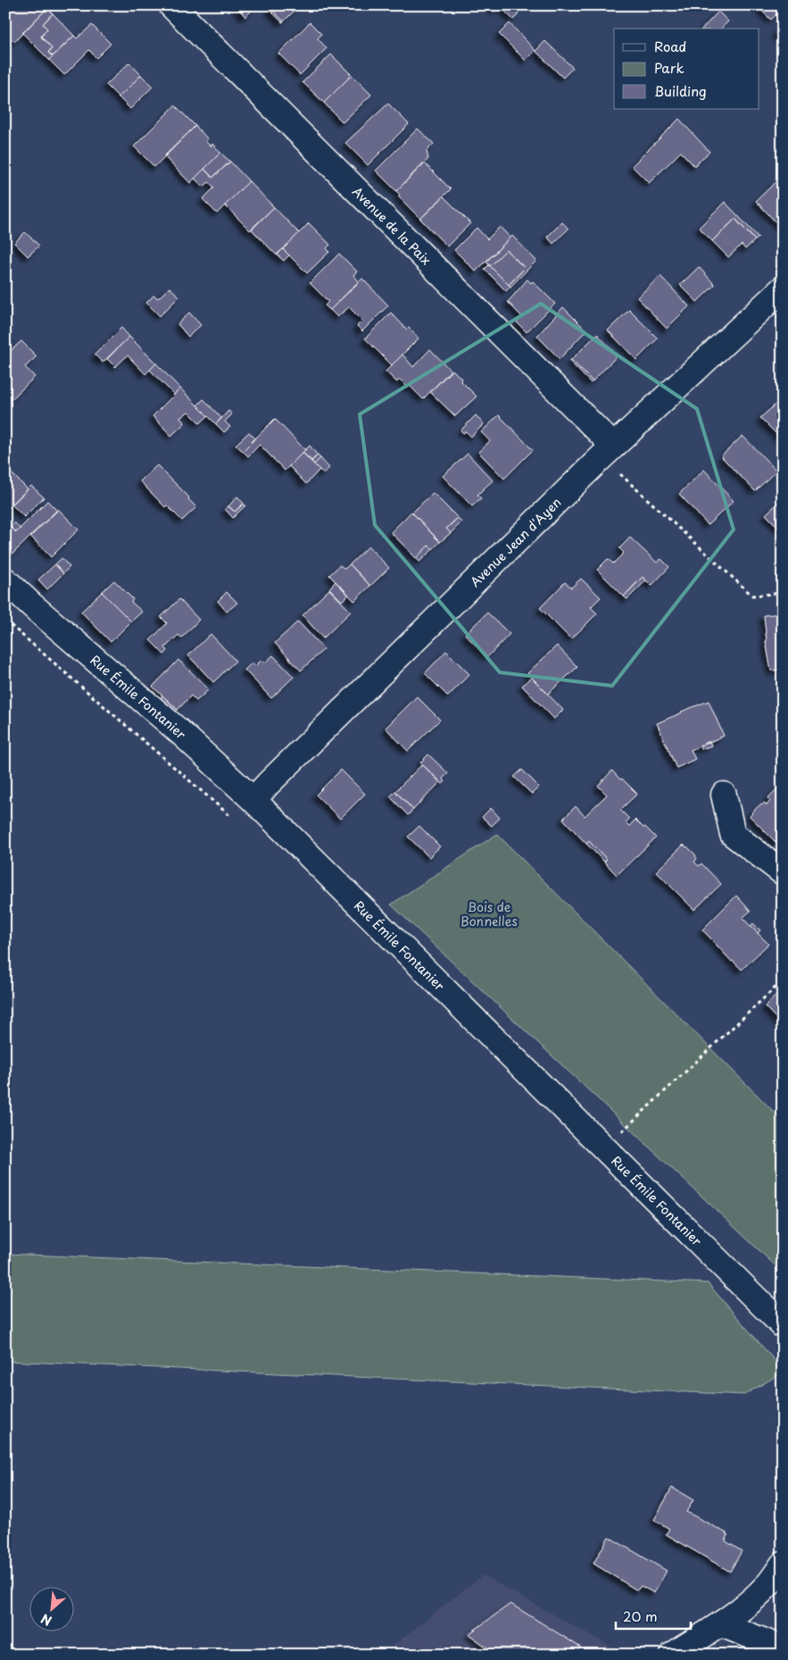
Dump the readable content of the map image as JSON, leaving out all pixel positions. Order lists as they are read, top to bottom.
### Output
{
  "streets": {
    "street": ["Avenue de la Paix", "Avenue Jean d'Ayen", "Rue Émile Fontanier"]
  },
  "crossings": [
    ["Avenue de la Paix", "Avenue Jean d'Ayen"],
    ["Avenue Jean d'Ayen", "Rue Émile Fontanier"]
  ],
  "parks": ["Bois de Bonnelles"],
  "legend": ["Road", "Park", "Building"],
  "scale_bar": "20 m",
  "north": "bottom left"
}
